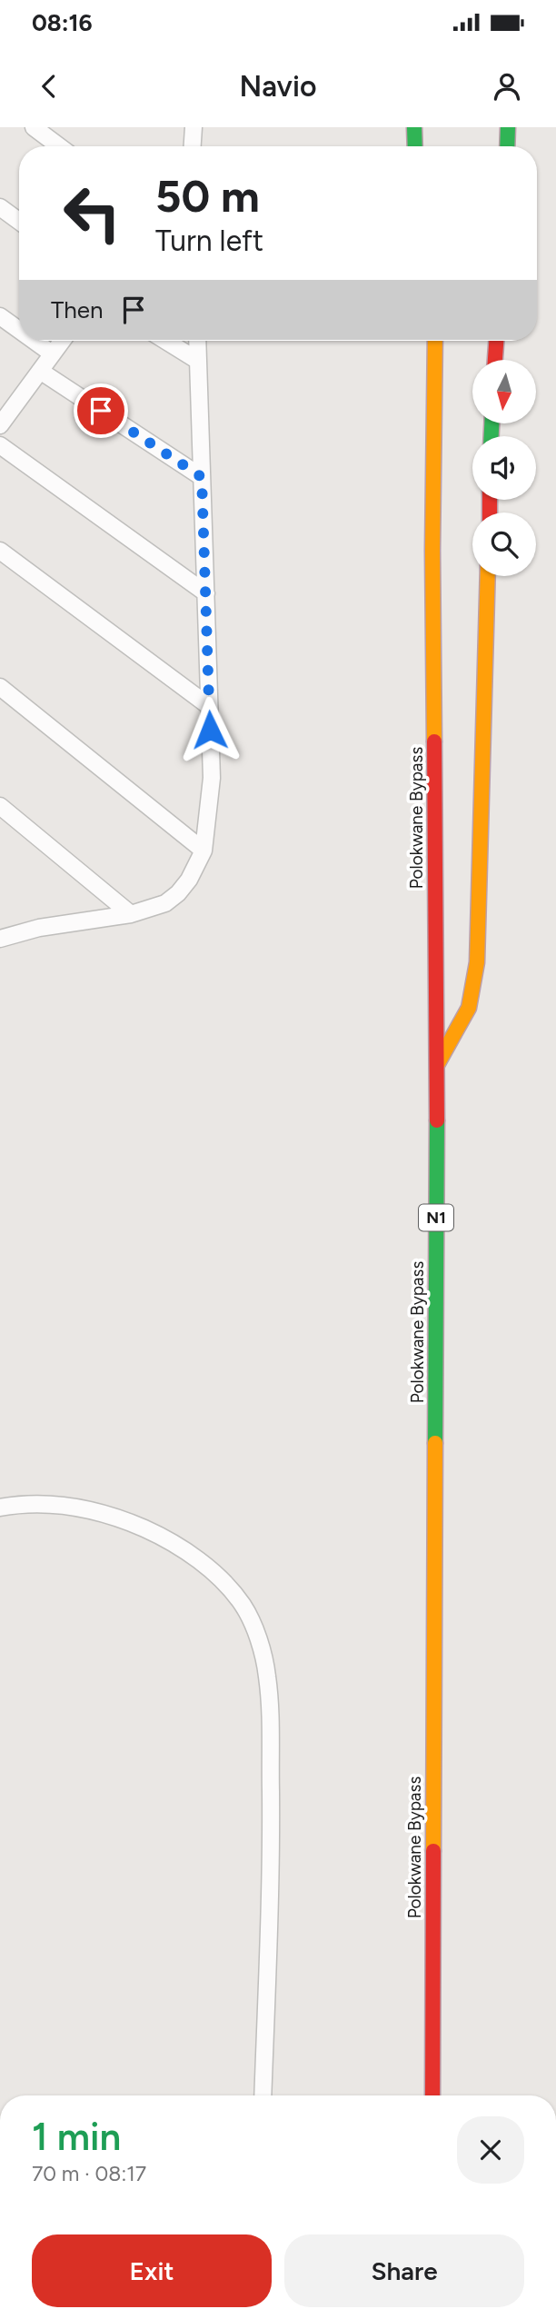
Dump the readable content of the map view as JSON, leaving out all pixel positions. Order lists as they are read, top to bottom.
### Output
{
  "streets": {
    "highway": ["Polokwane Bypass", "N1"]
  },
  "north": "bottom",
  "page": {
    "status": "08:16",
    "header": "Navio",
    "turn": ["50 m", "Turn left"],
    "then": "Then",
    "heading": ["1 min", "70 m · 08:17"],
    "buttons": ["Exit", "Share"]
  }
}
